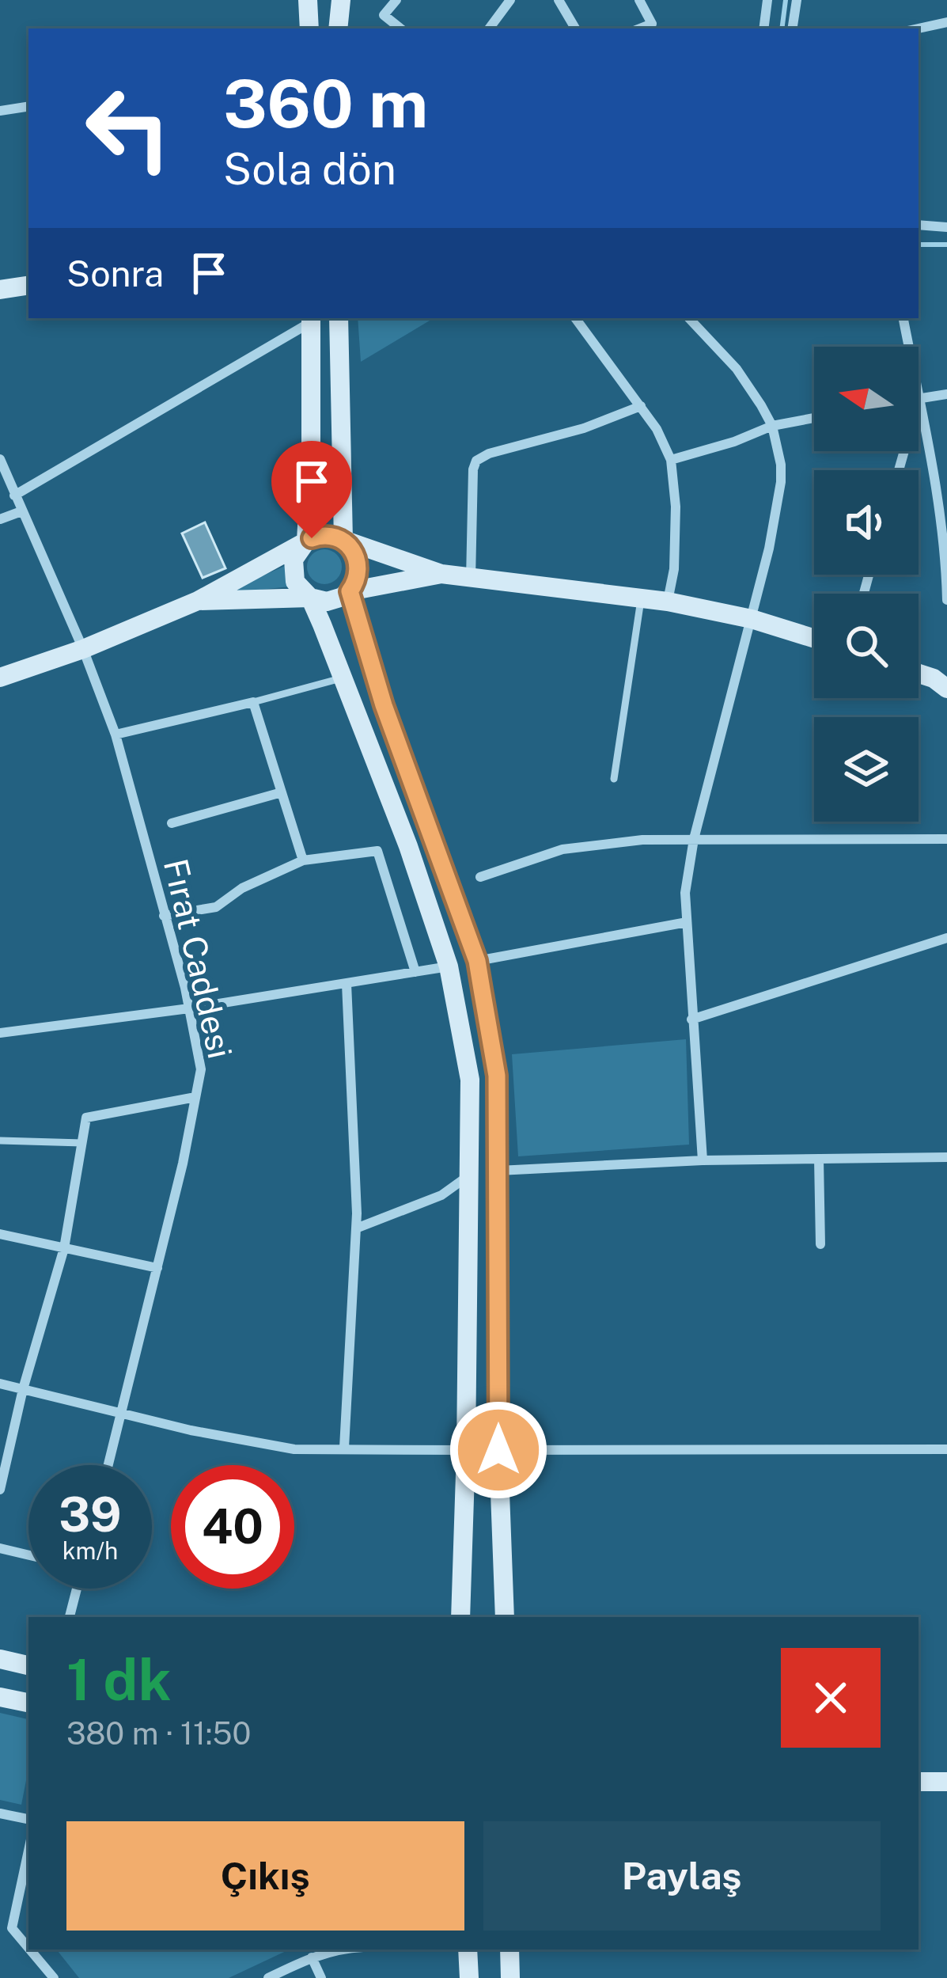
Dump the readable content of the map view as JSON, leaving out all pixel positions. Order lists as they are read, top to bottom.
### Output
{
  "streets": {
    "street": ["Fırat Caddesi"]
  },
  "north": "left",
  "page": {
    "turn": ["360 m", "Sola dön"],
    "then": "Sonra",
    "speed": "39 km/h",
    "limit": "40",
    "heading": ["1 dk", "380 m · 11:50"],
    "buttons": ["Çıkış", "Paylaş"]
  }
}
